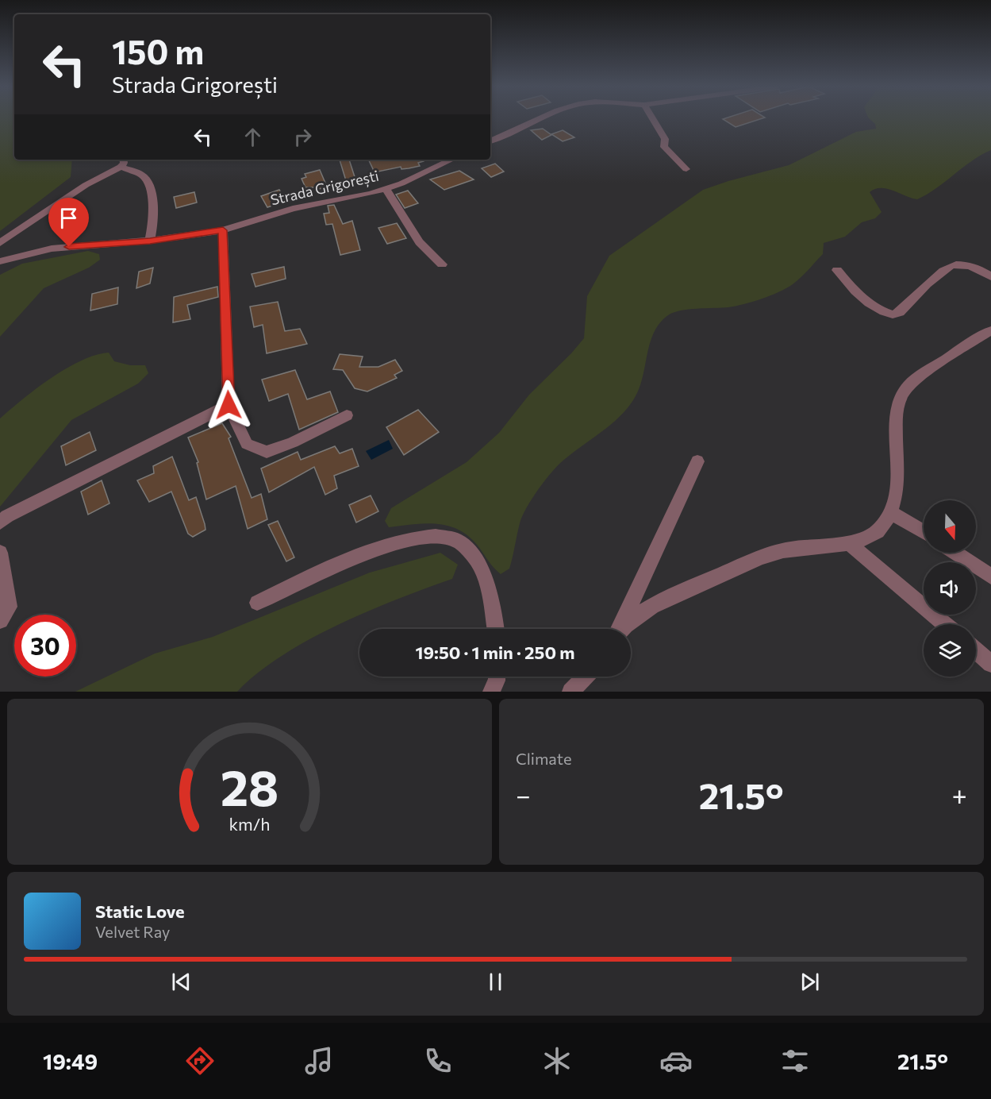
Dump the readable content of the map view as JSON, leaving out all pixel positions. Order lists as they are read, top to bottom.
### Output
{
  "streets": {
    "street": ["Strada Grigorești"]
  },
  "north": "bottom",
  "page": {
    "turn": ["150 m", "Strada Grigorești"],
    "limit": "30",
    "trip": "19:50 · 1 min · 250 m",
    "tile": "Climate",
    "heat": ["−", "21.5°", "+"],
    "song": ["Static Love", "Velvet Ray"],
    "tabs": ["19:49", "21.5°"],
    "gauge": ["28", "km/h"]
  }
}
